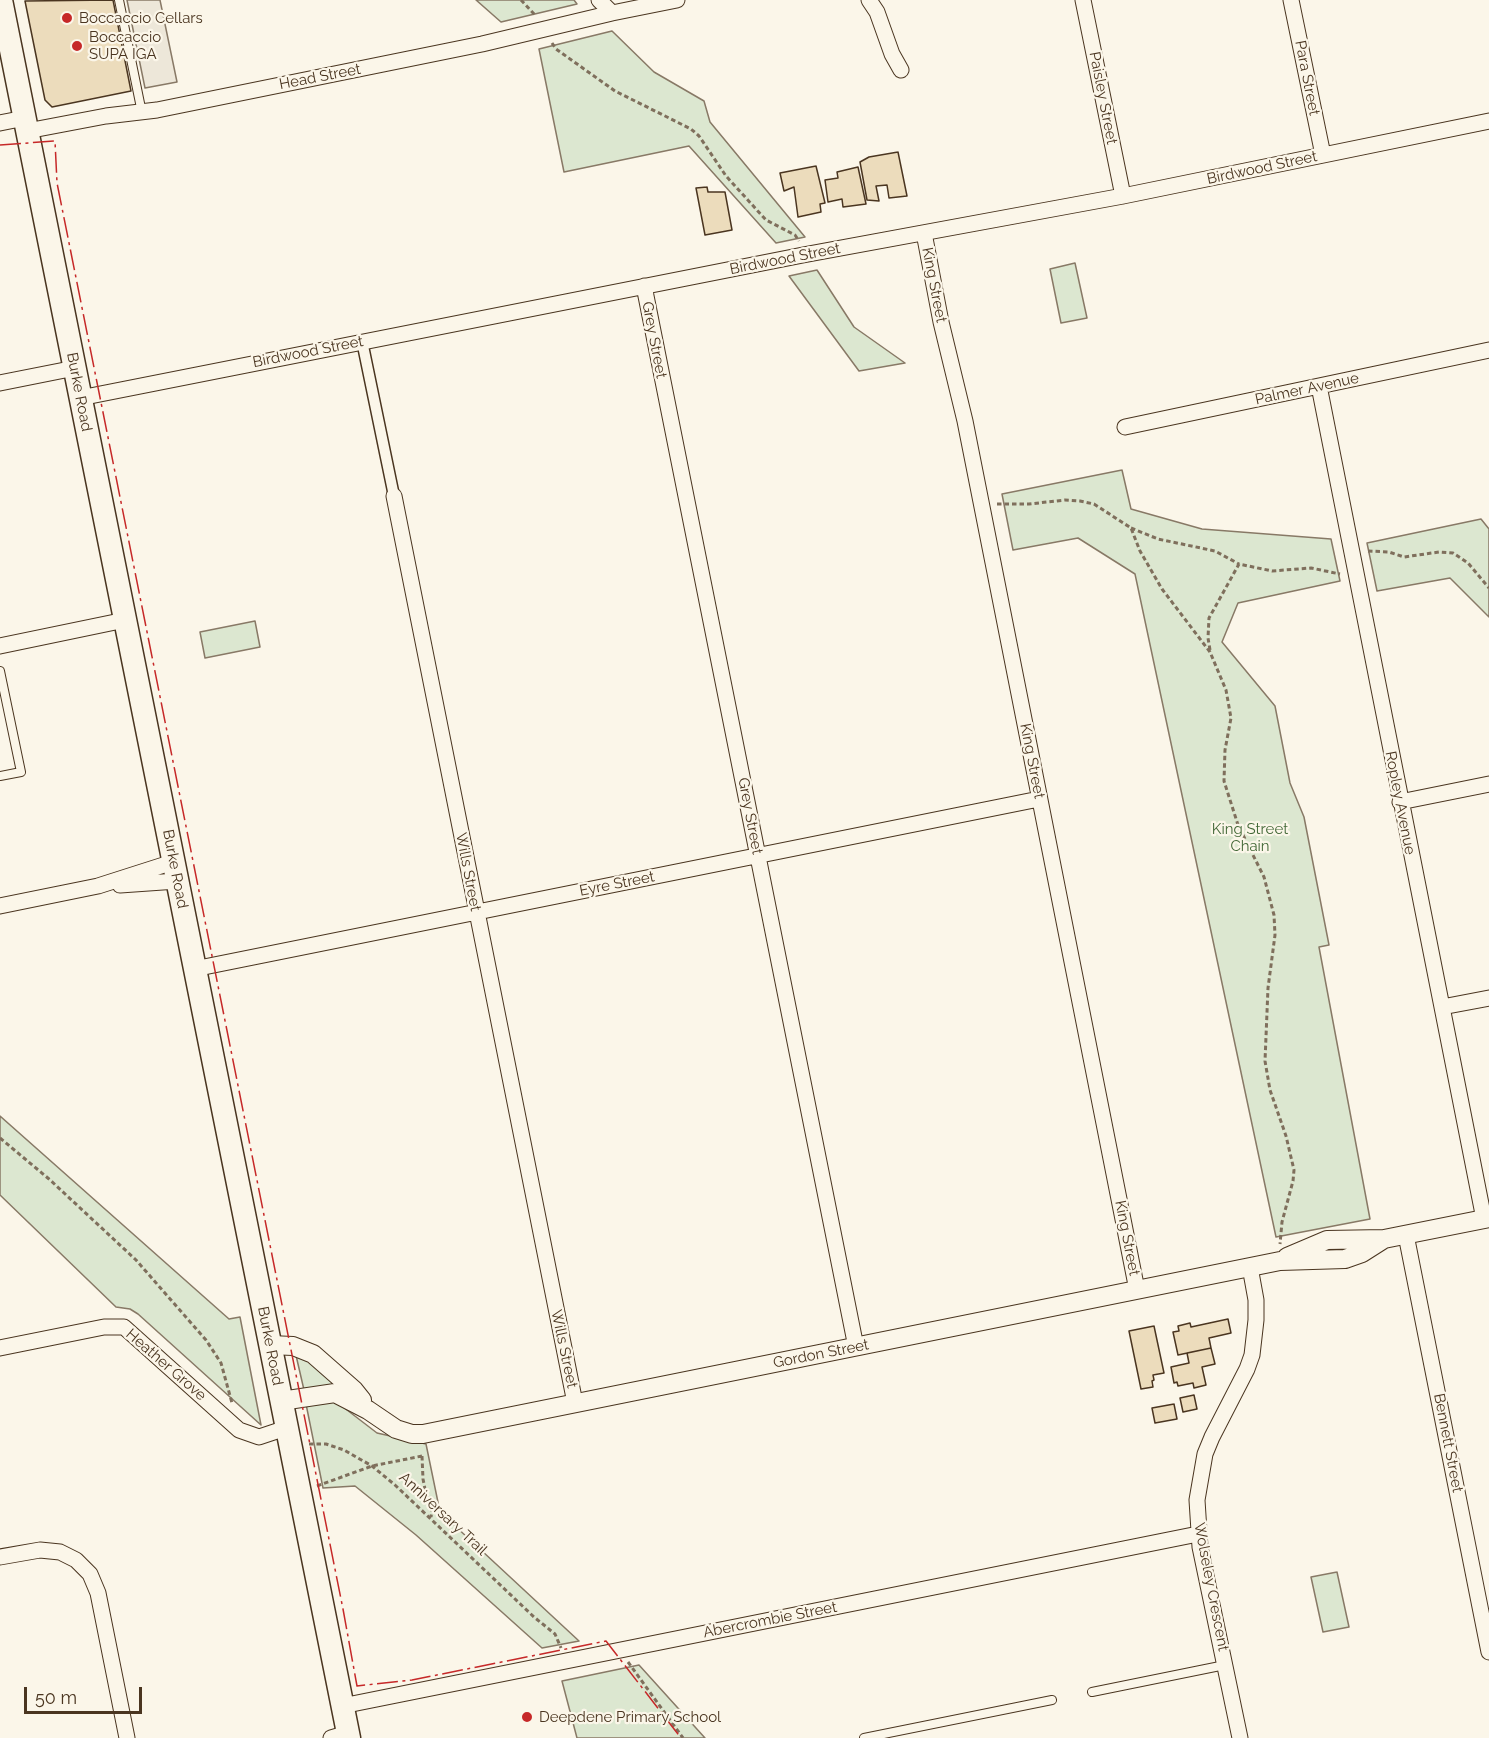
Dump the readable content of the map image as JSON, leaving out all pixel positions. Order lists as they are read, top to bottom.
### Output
{
  "streets": {
    "main road": ["Burke Road"],
    "street": [
      "Head Street",
      "Para Street",
      "Paisley Street",
      "Birdwood Street",
      "King Street",
      "Grey Street",
      "Palmer Avenue",
      "Ropley Avenue",
      "Wills Street",
      "Eyre Street",
      "Gordon Street",
      "Heather Grove",
      "Bennett Street",
      "Wolseley Crescent",
      "Abercrombie Street"
    ],
    "path": ["Anniversary Trail"]
  },
  "crossings": [
    ["Head Street", "Burke Road"],
    ["Para Street", "Birdwood Street"],
    ["Paisley Street", "Birdwood Street"],
    ["Birdwood Street", "King Street"],
    ["Birdwood Street", "Grey Street"],
    ["Birdwood Street", "Burke Road"],
    ["Birdwood Street", "Wills Street"],
    ["King Street", "Eyre Street"],
    ["King Street", "Gordon Street"],
    ["Grey Street", "Eyre Street"],
    ["Grey Street", "Gordon Street"],
    ["Palmer Avenue", "Ropley Avenue"],
    ["Burke Road", "Eyre Street"],
    ["Burke Road", "Gordon Street"],
    ["Burke Road", "Anniversary Trail"],
    ["Burke Road", "Abercrombie Street"],
    ["Ropley Avenue", "Gordon Street"],
    ["Wills Street", "Eyre Street"],
    ["Wills Street", "Gordon Street"],
    ["Gordon Street", "Bennett Street"],
    ["Gordon Street", "Wolseley Crescent"],
    ["Anniversary Trail", "Abercrombie Street"],
    ["Wolseley Crescent", "Abercrombie Street"]
  ],
  "parks": ["King Street Chain"],
  "places": ["Boccaccio Cellars", "Boccaccio SUPA IGA", "Deepdene Primary School"],
  "scale_bar": "50 m"
}
